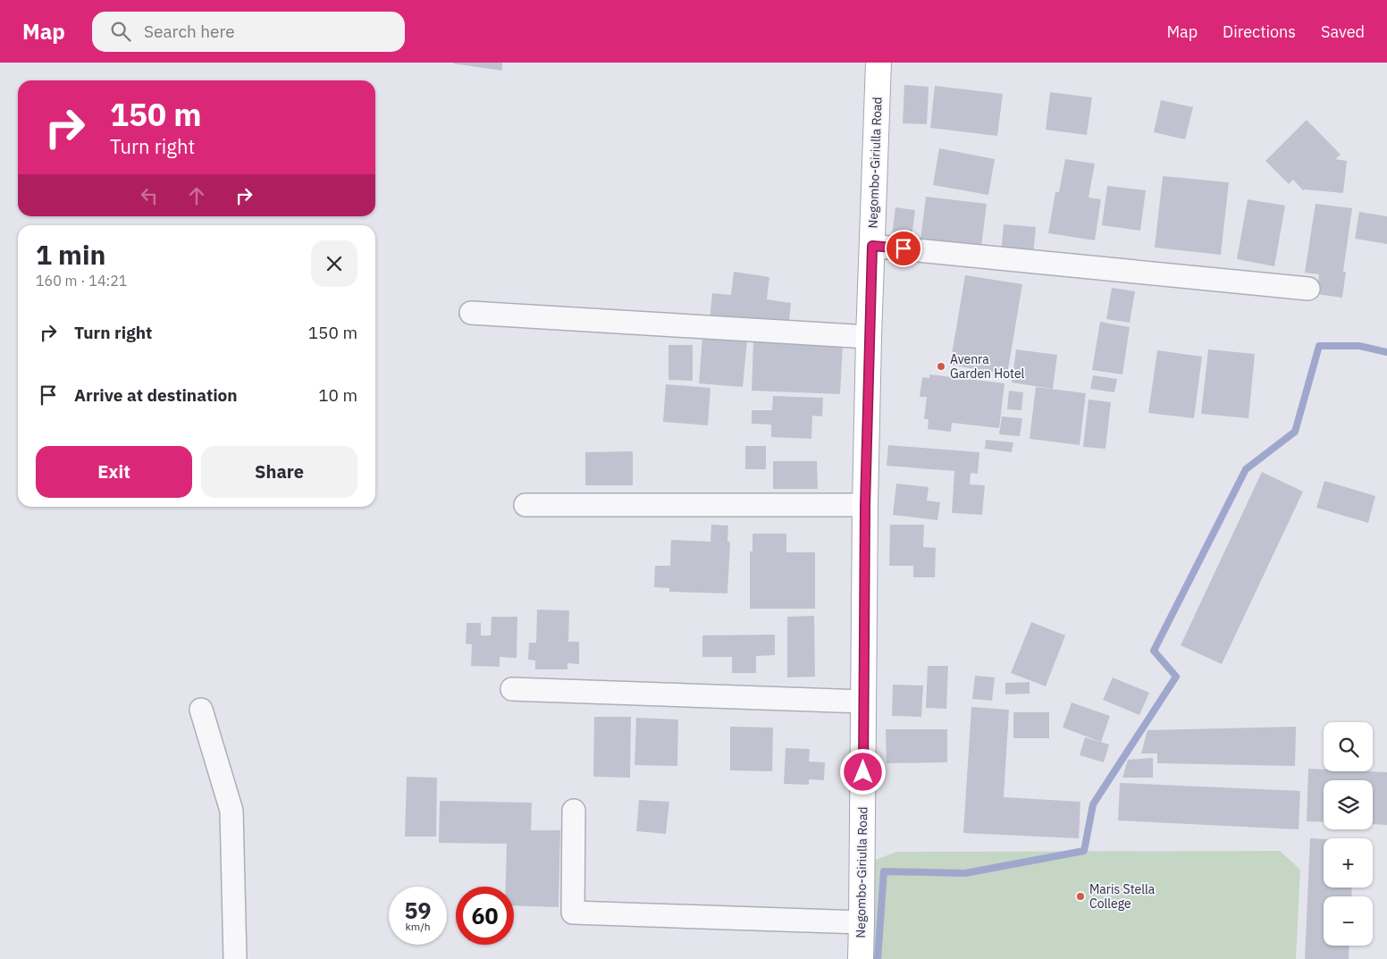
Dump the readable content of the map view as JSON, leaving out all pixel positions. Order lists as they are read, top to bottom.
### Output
{
  "streets": {
    "main road": ["Negombo-Giriulla Road"]
  },
  "places": ["Avenra Garden Hotel", "Maris Stella College"],
  "page": {
    "header": "Map",
    "search": "Search here",
    "nav": ["Map", "Directions", "Saved"],
    "turn": ["150 m", "Turn right"],
    "heading": ["1 min", "160 m · 14:21"],
    "list": [
      {
        "name": "Turn right",
        "value": "150 m"
      },
      {
        "name": "Arrive at destination",
        "value": "10 m"
      }
    ],
    "buttons": ["Exit", "Share"],
    "map_buttons": ["+", "−"],
    "speed": "59 km/h",
    "limit": "60"
  }
}
